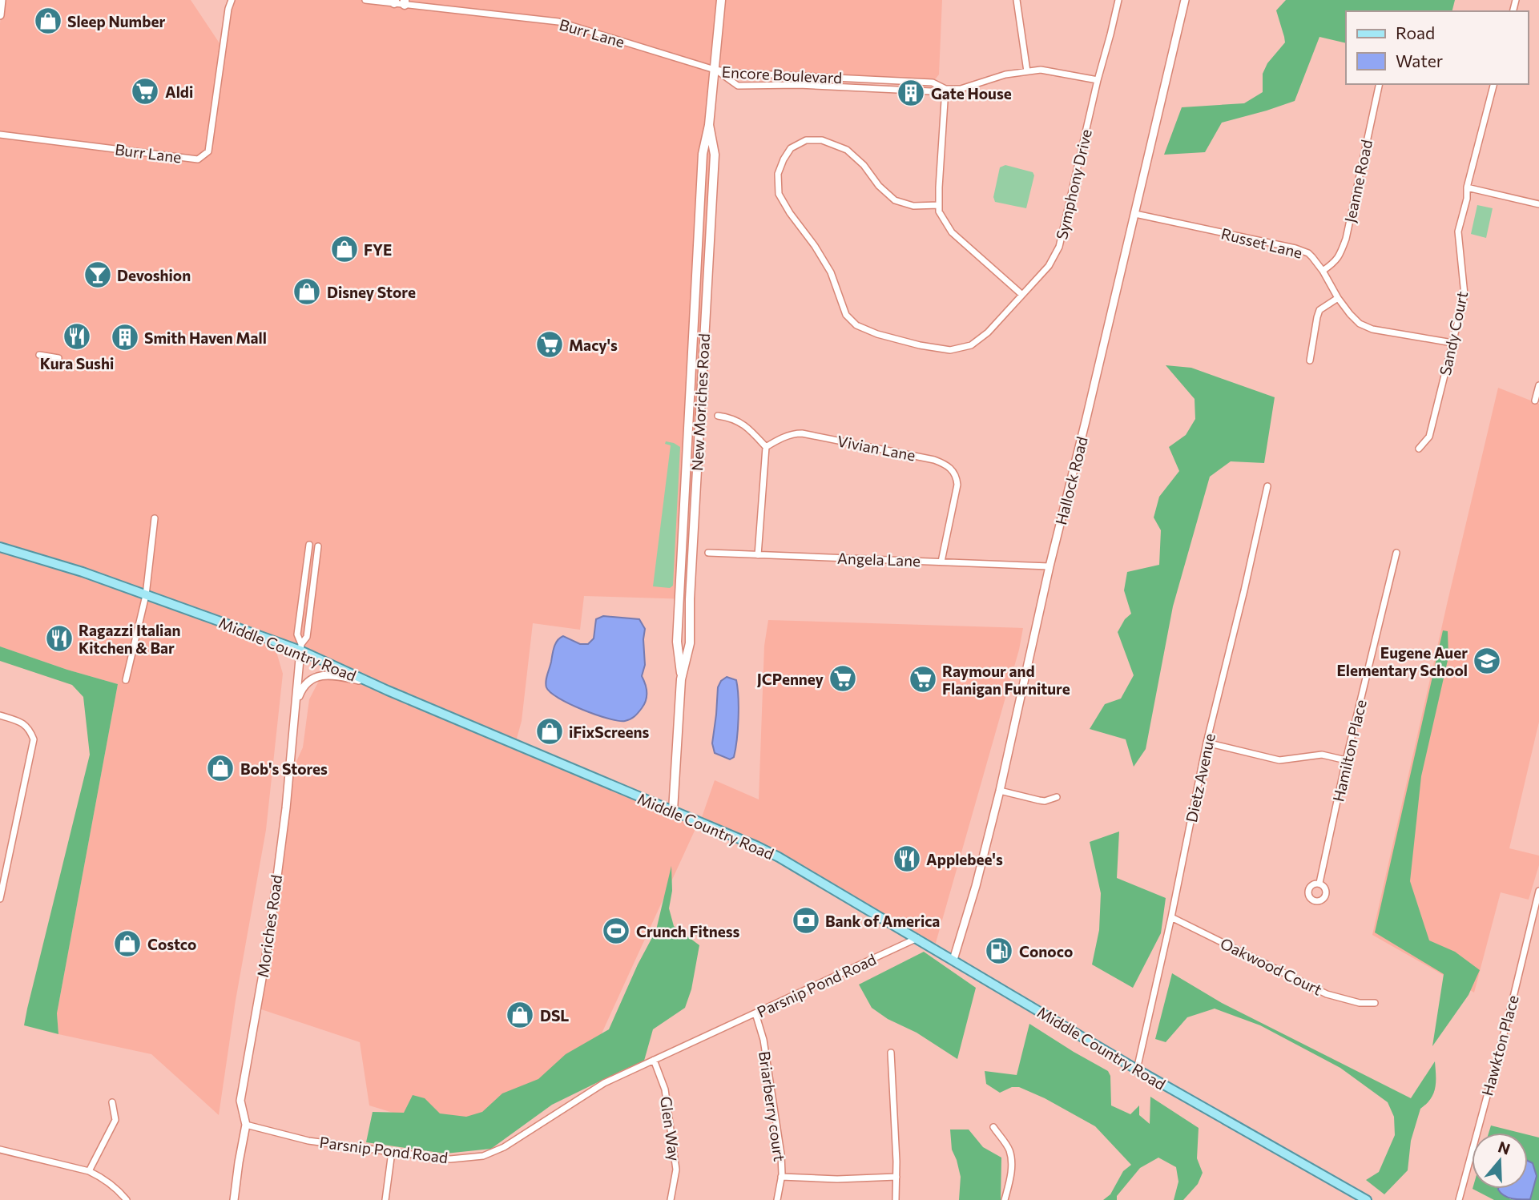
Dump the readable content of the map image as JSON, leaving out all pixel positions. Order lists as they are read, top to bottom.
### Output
{
  "streets": {
    "main road": ["New Moriches Road", "Middle Country Road"],
    "street": [
      "Burr Lane",
      "Encore Boulevard",
      "Jeanne Road",
      "Symphony Drive",
      "Russet Lane",
      "Sandy Court",
      "Vivian Lane",
      "Hallock Road",
      "Angela Lane",
      "Hamilton Place",
      "Dietz Avenue",
      "Moriches Road",
      "Oakwood Court",
      "Parsnip Pond Road",
      "Hawkton Place",
      "Briarberry court",
      "Glen Way"
    ]
  },
  "crossings": [
    ["Burr Lane", "Encore Boulevard"],
    ["Burr Lane", "New Moriches Road"],
    ["Encore Boulevard", "Symphony Drive"],
    ["Encore Boulevard", "New Moriches Road"],
    ["Jeanne Road", "Russet Lane"],
    ["Russet Lane", "Sandy Court"],
    ["Russet Lane", "Hallock Road"],
    ["New Moriches Road", "Middle Country Road"],
    ["Vivian Lane", "Angela Lane"],
    ["Hallock Road", "Angela Lane"],
    ["Hallock Road", "Middle Country Road"],
    ["Middle Country Road", "Dietz Avenue"],
    ["Middle Country Road", "Moriches Road"],
    ["Middle Country Road", "Parsnip Pond Road"],
    ["Dietz Avenue", "Oakwood Court"],
    ["Moriches Road", "Parsnip Pond Road"],
    ["Parsnip Pond Road", "Briarberry court"],
    ["Parsnip Pond Road", "Glen Way"]
  ],
  "places": {
    "shop": [
      "Sleep Number",
      "FYE",
      "Disney Store",
      "iFixScreens",
      "Bob's Stores",
      "Costco",
      "DSL"
    ],
    "supermarket": [
      "Aldi",
      "Macy's",
      "JCPenney",
      "Raymour and Flanigan Furniture"
    ],
    "building": ["Gate House", "Smith Haven Mall"],
    "bar": ["Devoshion"],
    "restaurant": ["Kura Sushi", "Ragazzi Italian Kitchen & Bar", "Applebee's"],
    "school or university": ["Eugene Auer Elementary School"],
    "bank": ["Bank of America"],
    "sports": ["Crunch Fitness"],
    "fuel station": ["Conoco"]
  },
  "legend": ["Road", "Water"],
  "north": "top"
}
